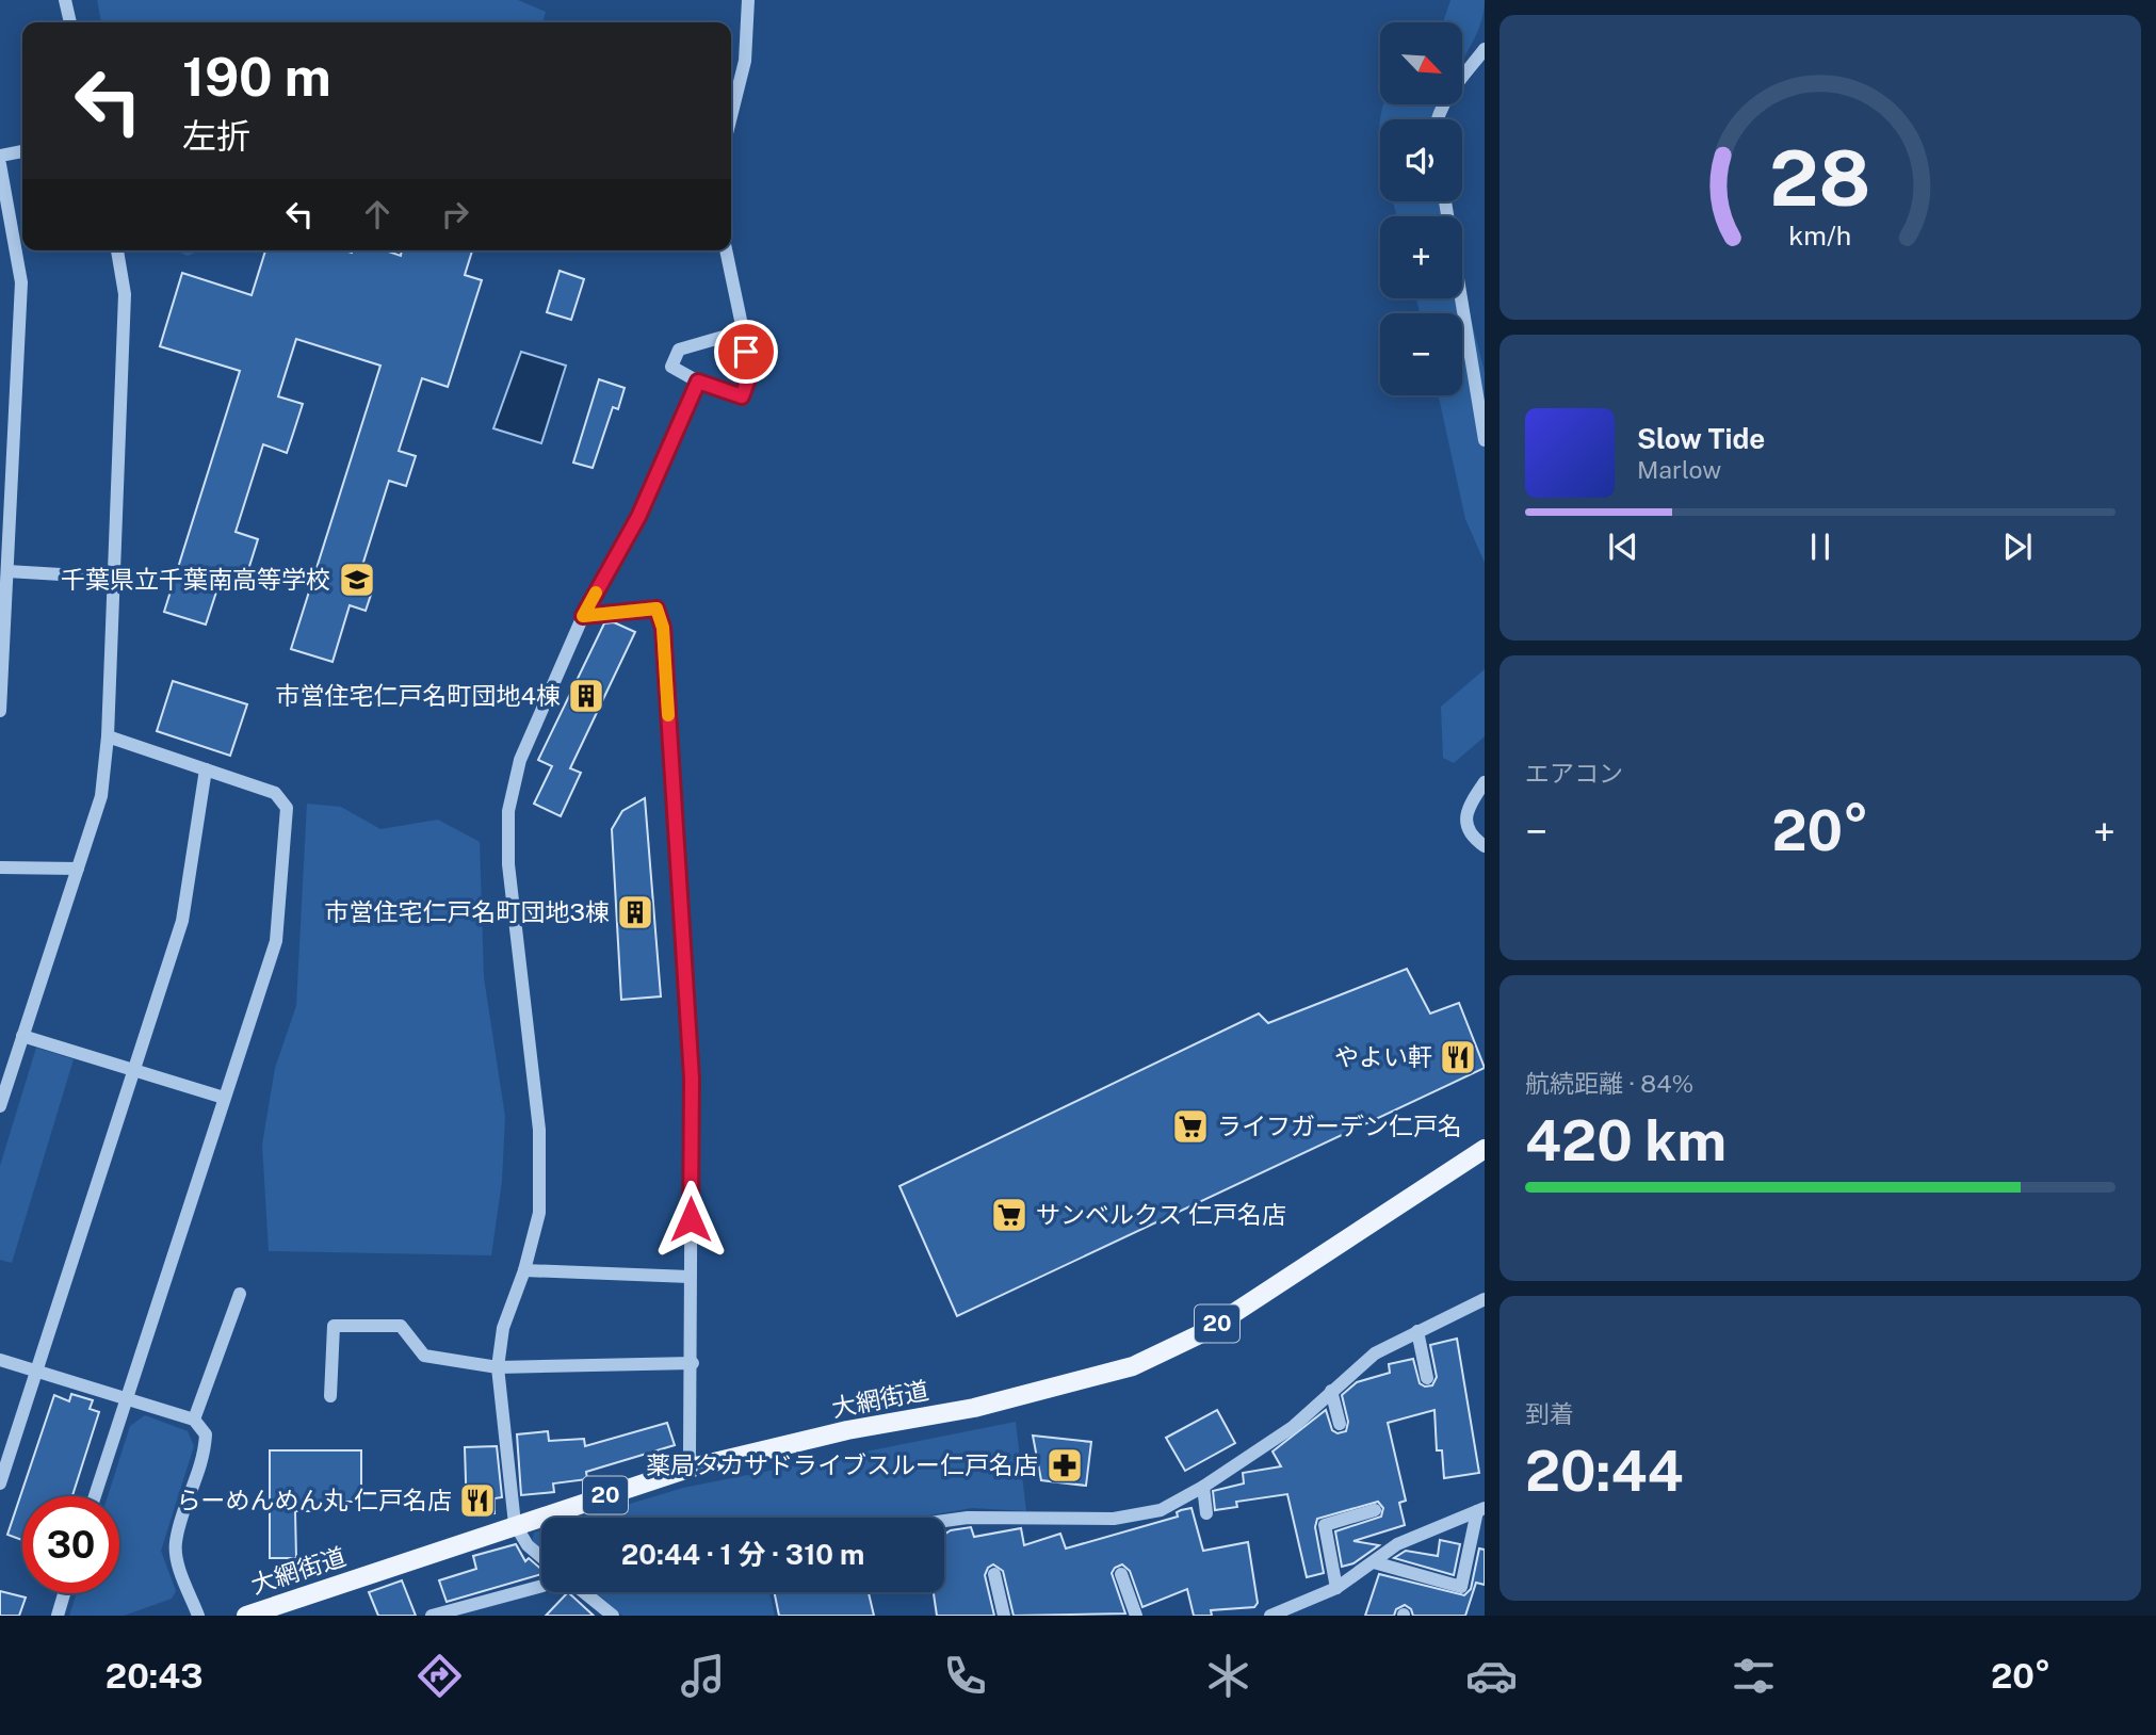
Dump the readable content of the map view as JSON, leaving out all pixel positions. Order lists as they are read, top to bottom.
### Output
{
  "streets": {
    "main road": ["20", "大網街道"]
  },
  "places": {
    "school or university": ["千葉県立千葉南高等学校"],
    "building": ["市営住宅仁戸名町団地4棟", "市営住宅仁戸名町団地3棟"],
    "restaurant": ["やよい軒", "らーめんめん丸 仁戸名店"],
    "supermarket": ["ライフガーデン仁戸名", "サンベルクス 仁戸名店"],
    "pharmacy": ["薬局タカサドライブスルー仁戸名店"]
  },
  "north": "bottom right",
  "page": {
    "map_buttons": ["+", "−"],
    "turn": ["190 m", "左折"],
    "song": ["Slow Tide", "Marlow"],
    "tile": [
      "エアコン",
      ["航続距離 · 84%", "420 km"],
      ["到着", "20:44"]
    ],
    "heat": ["−", "20°", "+"],
    "limit": "30",
    "trip": "20:44 · 1 分 · 310 m",
    "tabs": ["20:43", "20°"],
    "gauge": ["28", "km/h"]
  }
}
